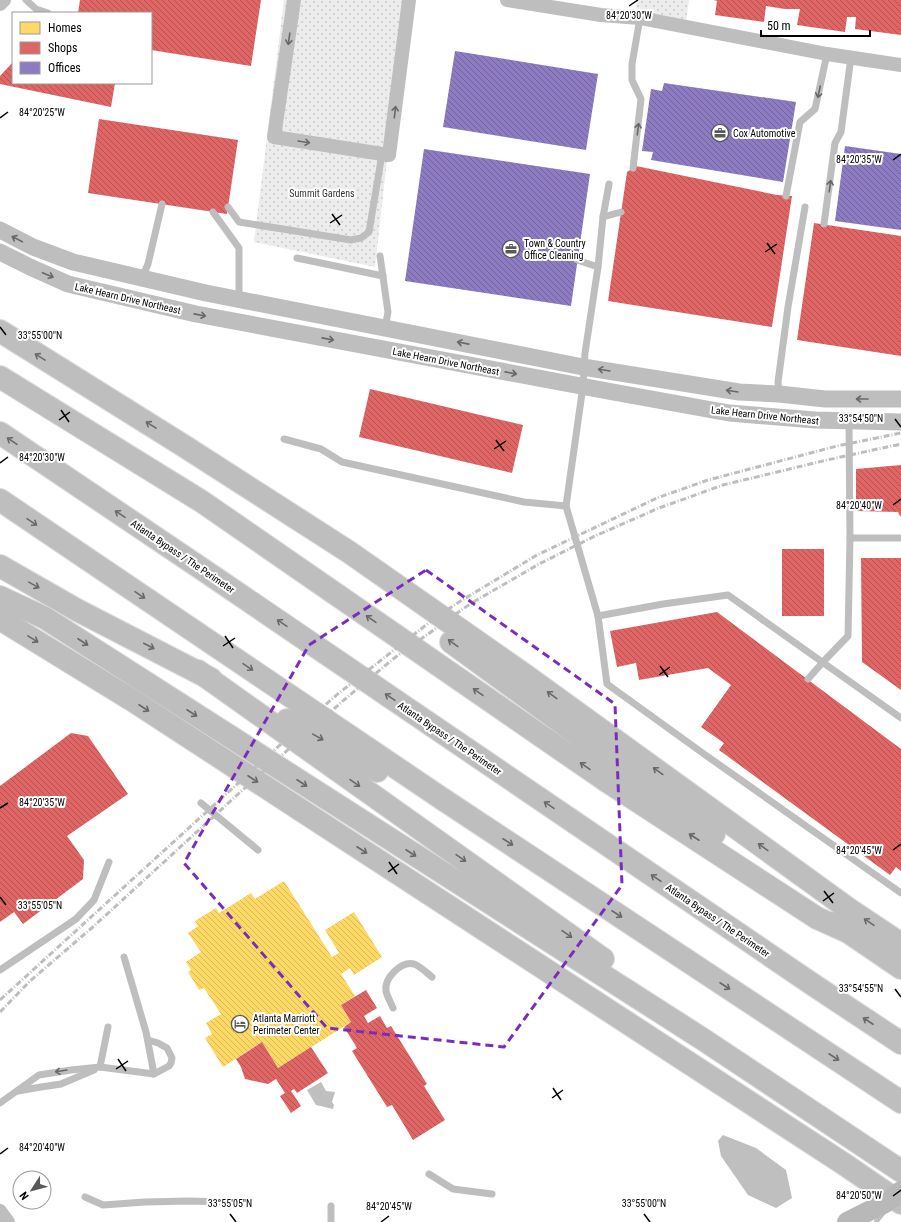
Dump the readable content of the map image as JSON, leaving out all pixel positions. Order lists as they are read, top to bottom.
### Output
{
  "streets": {
    "highway": ["Atlanta Bypass / The Perimeter"],
    "street": ["Lake Hearn Drive Northeast"]
  },
  "parks": ["Summit Gardens"],
  "places": {
    "office": ["Cox Automotive", "Town & Country Office Cleaning"],
    "hotel": ["Atlanta Marriott Perimeter Center"]
  },
  "legend": ["Homes", "Shops", "Offices"],
  "scale_bar": "50 m",
  "north": "bottom left",
  "coordinates": [
    "84°20'30\"W",
    "84°20'25\"W",
    "84°20'35\"W",
    "33°55'00\"N",
    "33°54'50\"N",
    "84°20'40\"W",
    "84°20'45\"W",
    "33°55'05\"N",
    "33°54'55\"N",
    "84°20'50\"W"
  ]
}
